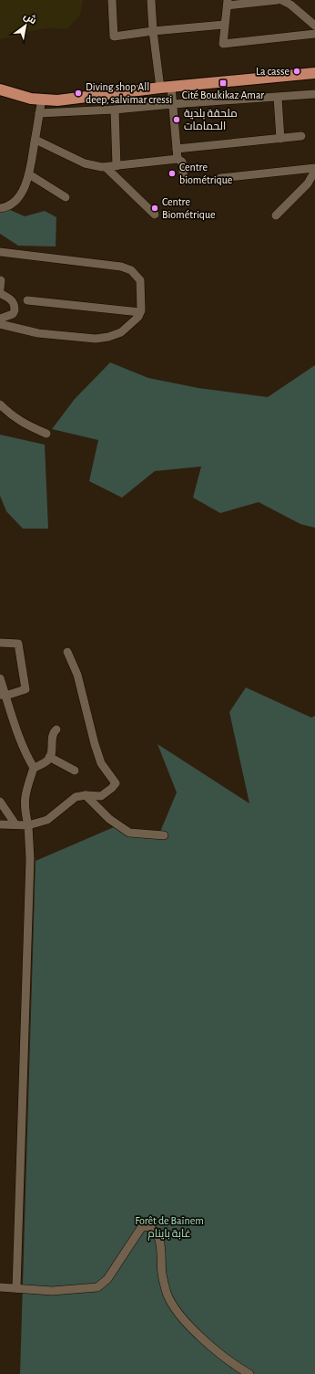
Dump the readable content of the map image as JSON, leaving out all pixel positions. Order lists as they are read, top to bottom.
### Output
{
  "parks": ["Forêt de Baïnem غابة باينام"],
  "places": {
    "other": [
      "La casse",
      "Diving shop All deep, salvimar cressi",
      "ملحقة بلدية الحمامات",
      "Centre biométrique",
      "Centre Biométrique"
    ],
    "transit": ["Cité Boukikaz Amar"]
  },
  "north": "top right"
}
